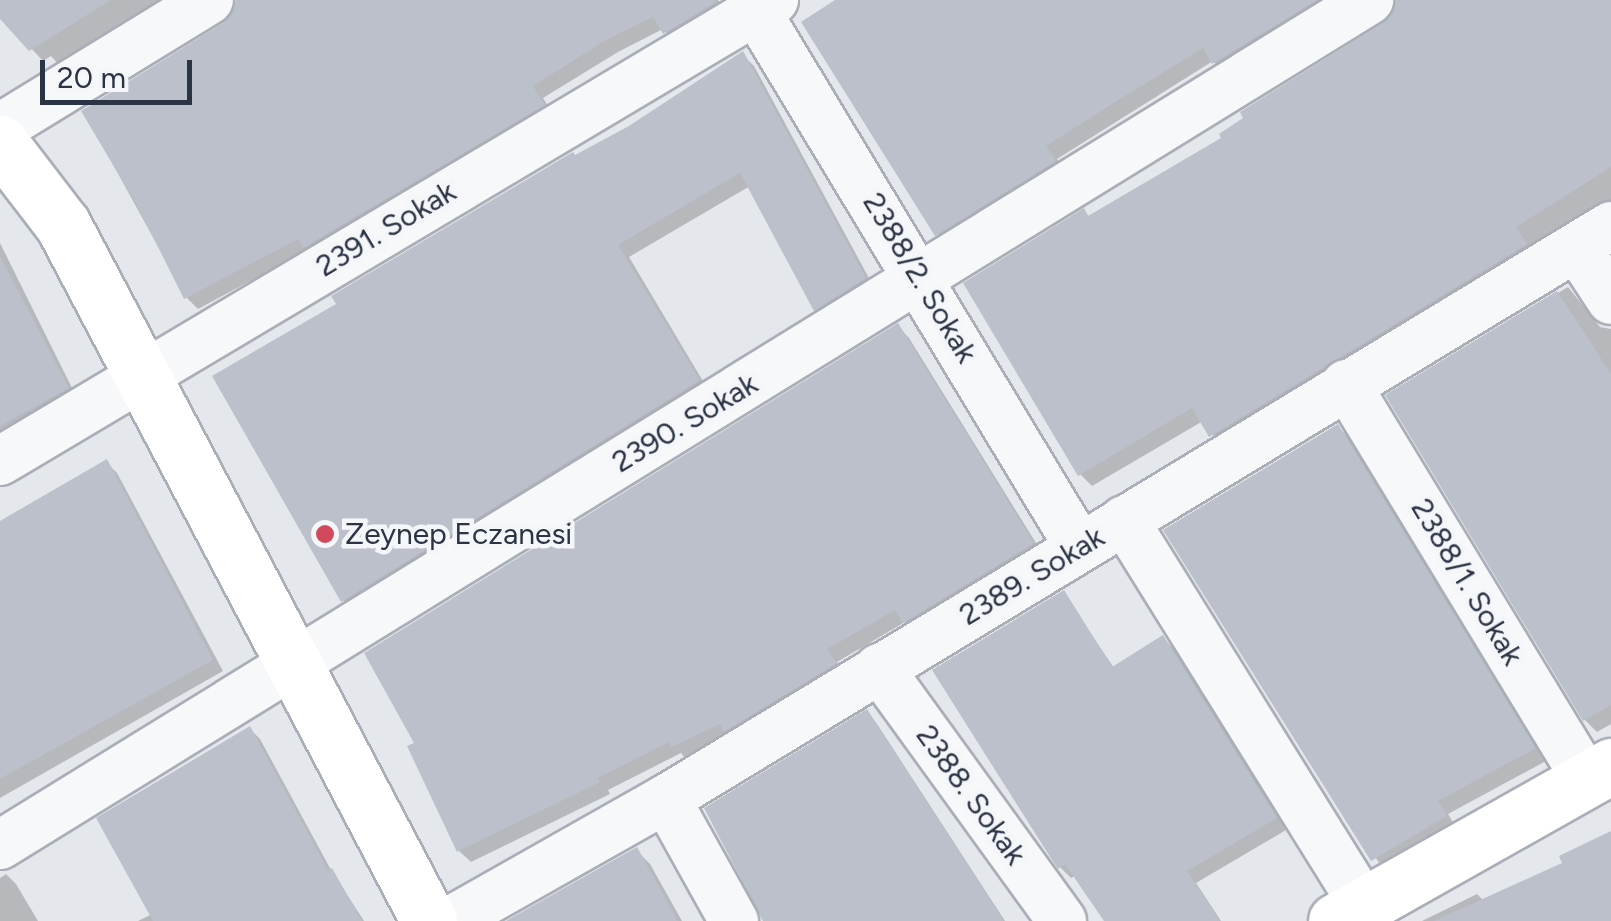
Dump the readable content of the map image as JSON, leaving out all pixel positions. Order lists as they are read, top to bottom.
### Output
{
  "streets": {
    "street": [
      "2391. Sokak",
      "2388/2. Sokak",
      "2390. Sokak",
      "2389. Sokak",
      "2388/1. Sokak",
      "2388. Sokak"
    ]
  },
  "crossings": [
    ["2391. Sokak", "2388/2. Sokak"],
    ["2388/2. Sokak", "2390. Sokak"],
    ["2388/2. Sokak", "2389. Sokak"],
    ["2389. Sokak", "2388/1. Sokak"],
    ["2389. Sokak", "2388. Sokak"]
  ],
  "places": ["Zeynep Eczanesi"],
  "scale_bar": "20 m"
}
